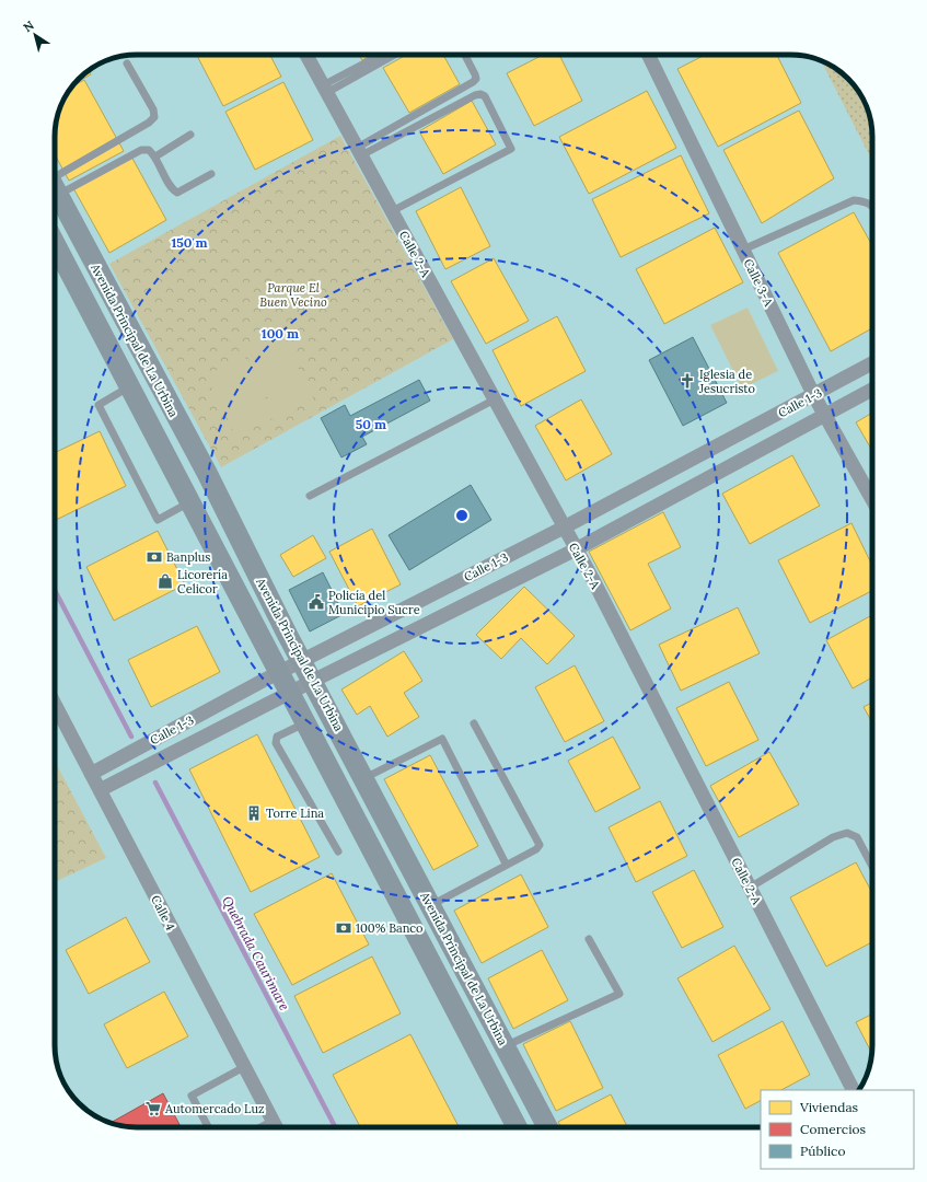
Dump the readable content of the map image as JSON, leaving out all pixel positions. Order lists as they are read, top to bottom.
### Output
{
  "streets": {
    "main road": ["Avenida Principal de La Urbina"],
    "street": [
      "Calle 2-A",
      "Calle 3-A",
      "Calle 1-3",
      "Calle 4"
    ]
  },
  "crossings": [
    ["Calle 2-A", "Calle 1-3"],
    ["Calle 3-A", "Calle 1-3"],
    ["Avenida Principal de La Urbina", "Calle 1-3"],
    ["Calle 1-3", "Calle 4"]
  ],
  "water": ["Quebrada Caurimare"],
  "parks": ["Parque El Buen Vecino"],
  "places": {
    "church": ["Iglesia de Jesucristo"],
    "bank": ["Banplus", "100% Banco"],
    "shop": ["Licorería Celicor"],
    "public building": ["Policía del Municipio Sucre"],
    "building": ["Torre Lina"],
    "supermarket": ["Automercado Luz"]
  },
  "legend": ["Viviendas", "Comercios", "Público"],
  "north": "top left",
  "rings": ["150 m", "100 m", "50 m"]
}
